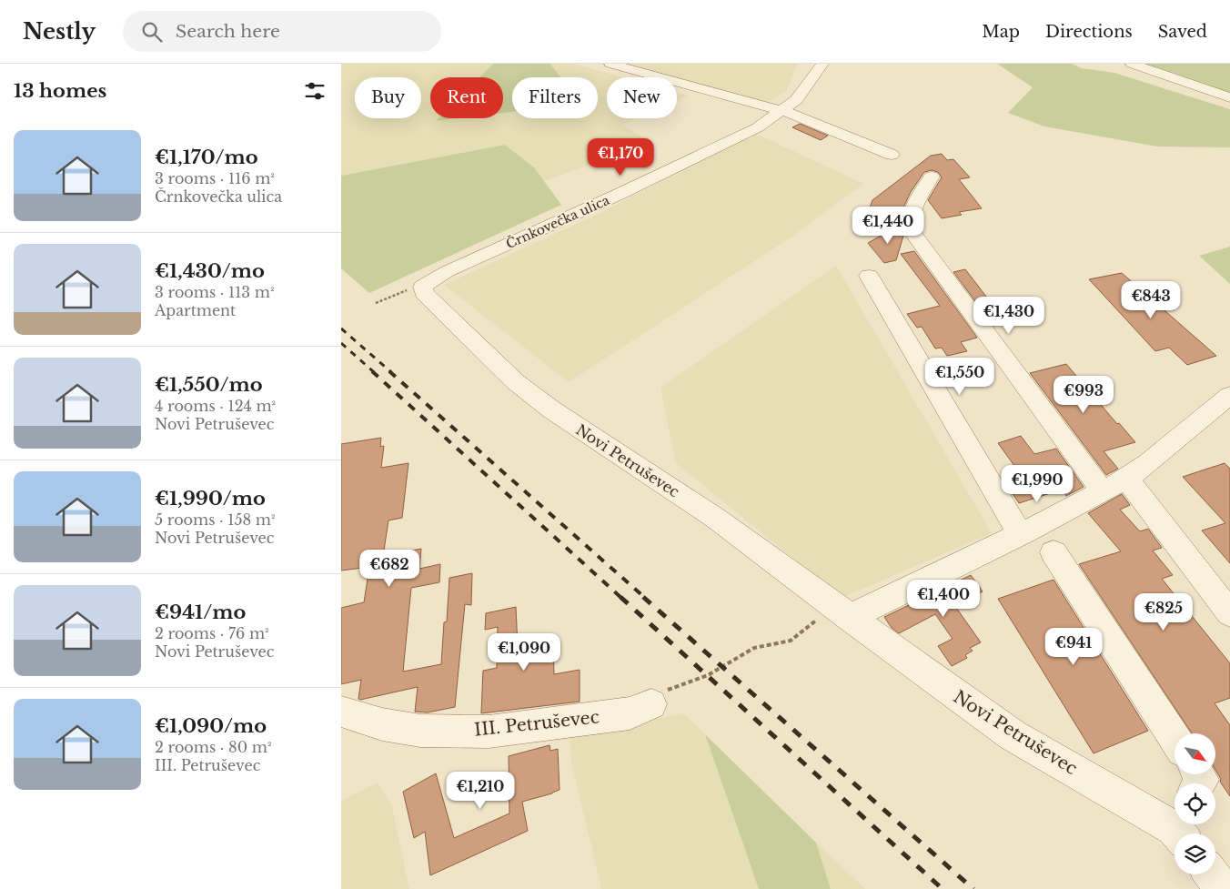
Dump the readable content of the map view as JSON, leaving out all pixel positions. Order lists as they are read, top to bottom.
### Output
{
  "streets": {
    "street": ["Črnkovečka ulica", "Novi Petruševec", "III. Petruševec"]
  },
  "crossings": [
    ["Črnkovečka ulica", "Novi Petruševec"]
  ],
  "north": "bottom right",
  "page": {
    "header": "Nestly",
    "search": "Search here",
    "nav": ["Map", "Directions", "Saved"],
    "heading": "13 homes",
    "chip": [
      "Buy",
      "Rent",
      "Filters",
      "New"
    ],
    "list": [
      {
        "name": "€1,170/mo",
        "note": "3 rooms · 116 m² · Črnkovečka ulica"
      },
      {
        "name": "€1,430/mo",
        "note": "3 rooms · 113 m² · Apartment"
      },
      {
        "name": "€1,550/mo",
        "note": "4 rooms · 124 m² · Novi Petruševec"
      },
      {
        "name": "€1,990/mo",
        "note": "5 rooms · 158 m² · Novi Petruševec"
      },
      {
        "name": "€941/mo",
        "note": "2 rooms · 76 m² · Novi Petruševec"
      },
      {
        "name": "€1,090/mo",
        "note": "2 rooms · 80 m² · III. Petruševec"
      }
    ],
    "price": [
      "€1,170",
      "€1,440",
      "€843",
      "€1,430",
      "€1,550",
      "€993",
      "€1,990",
      "€682",
      "€1,400",
      "€825",
      "€941",
      "€1,090",
      "€1,210"
    ]
  }
}
